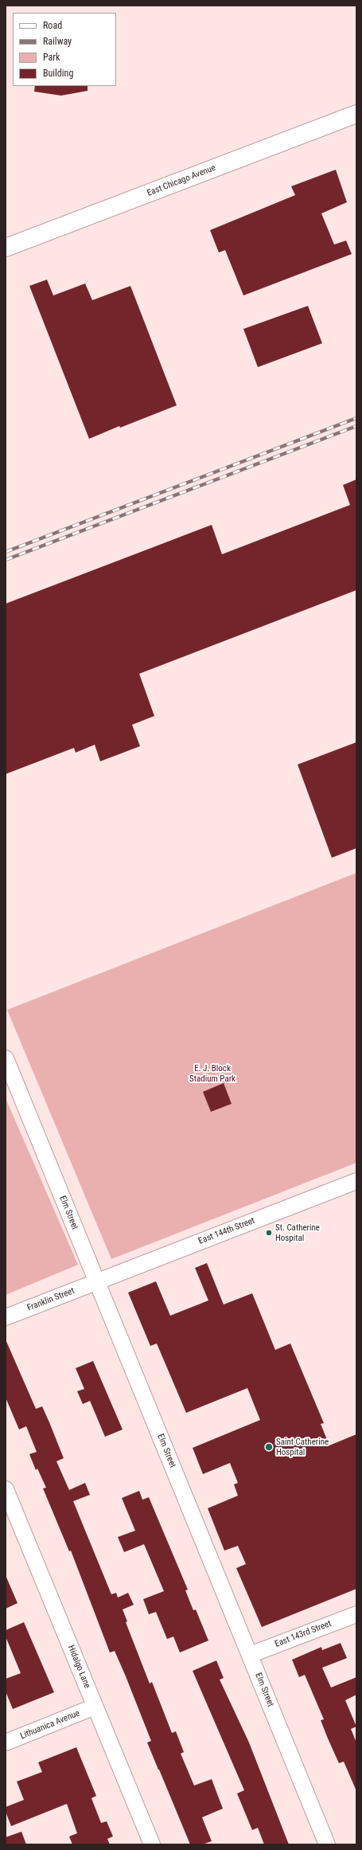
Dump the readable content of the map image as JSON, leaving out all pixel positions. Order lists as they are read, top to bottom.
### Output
{
  "streets": {
    "main road": ["East Chicago Avenue"],
    "street": [
      "Elm Street",
      "East 144th Street",
      "Franklin Street",
      "East 143rd Street",
      "Hidalgo Lane",
      "Lithuanica Avenue"
    ]
  },
  "crossings": [
    ["Elm Street", "East 144th Street"],
    ["Elm Street", "Franklin Street"],
    ["Elm Street", "East 143rd Street"],
    ["East 144th Street", "Franklin Street"],
    ["Hidalgo Lane", "Lithuanica Avenue"]
  ],
  "parks": ["E. J. Block Stadium Park"],
  "places": ["St. Catherine Hospital", "Saint Catherine Hospital"],
  "legend": [
    "Road",
    "Railway",
    "Park",
    "Building"
  ]
}
